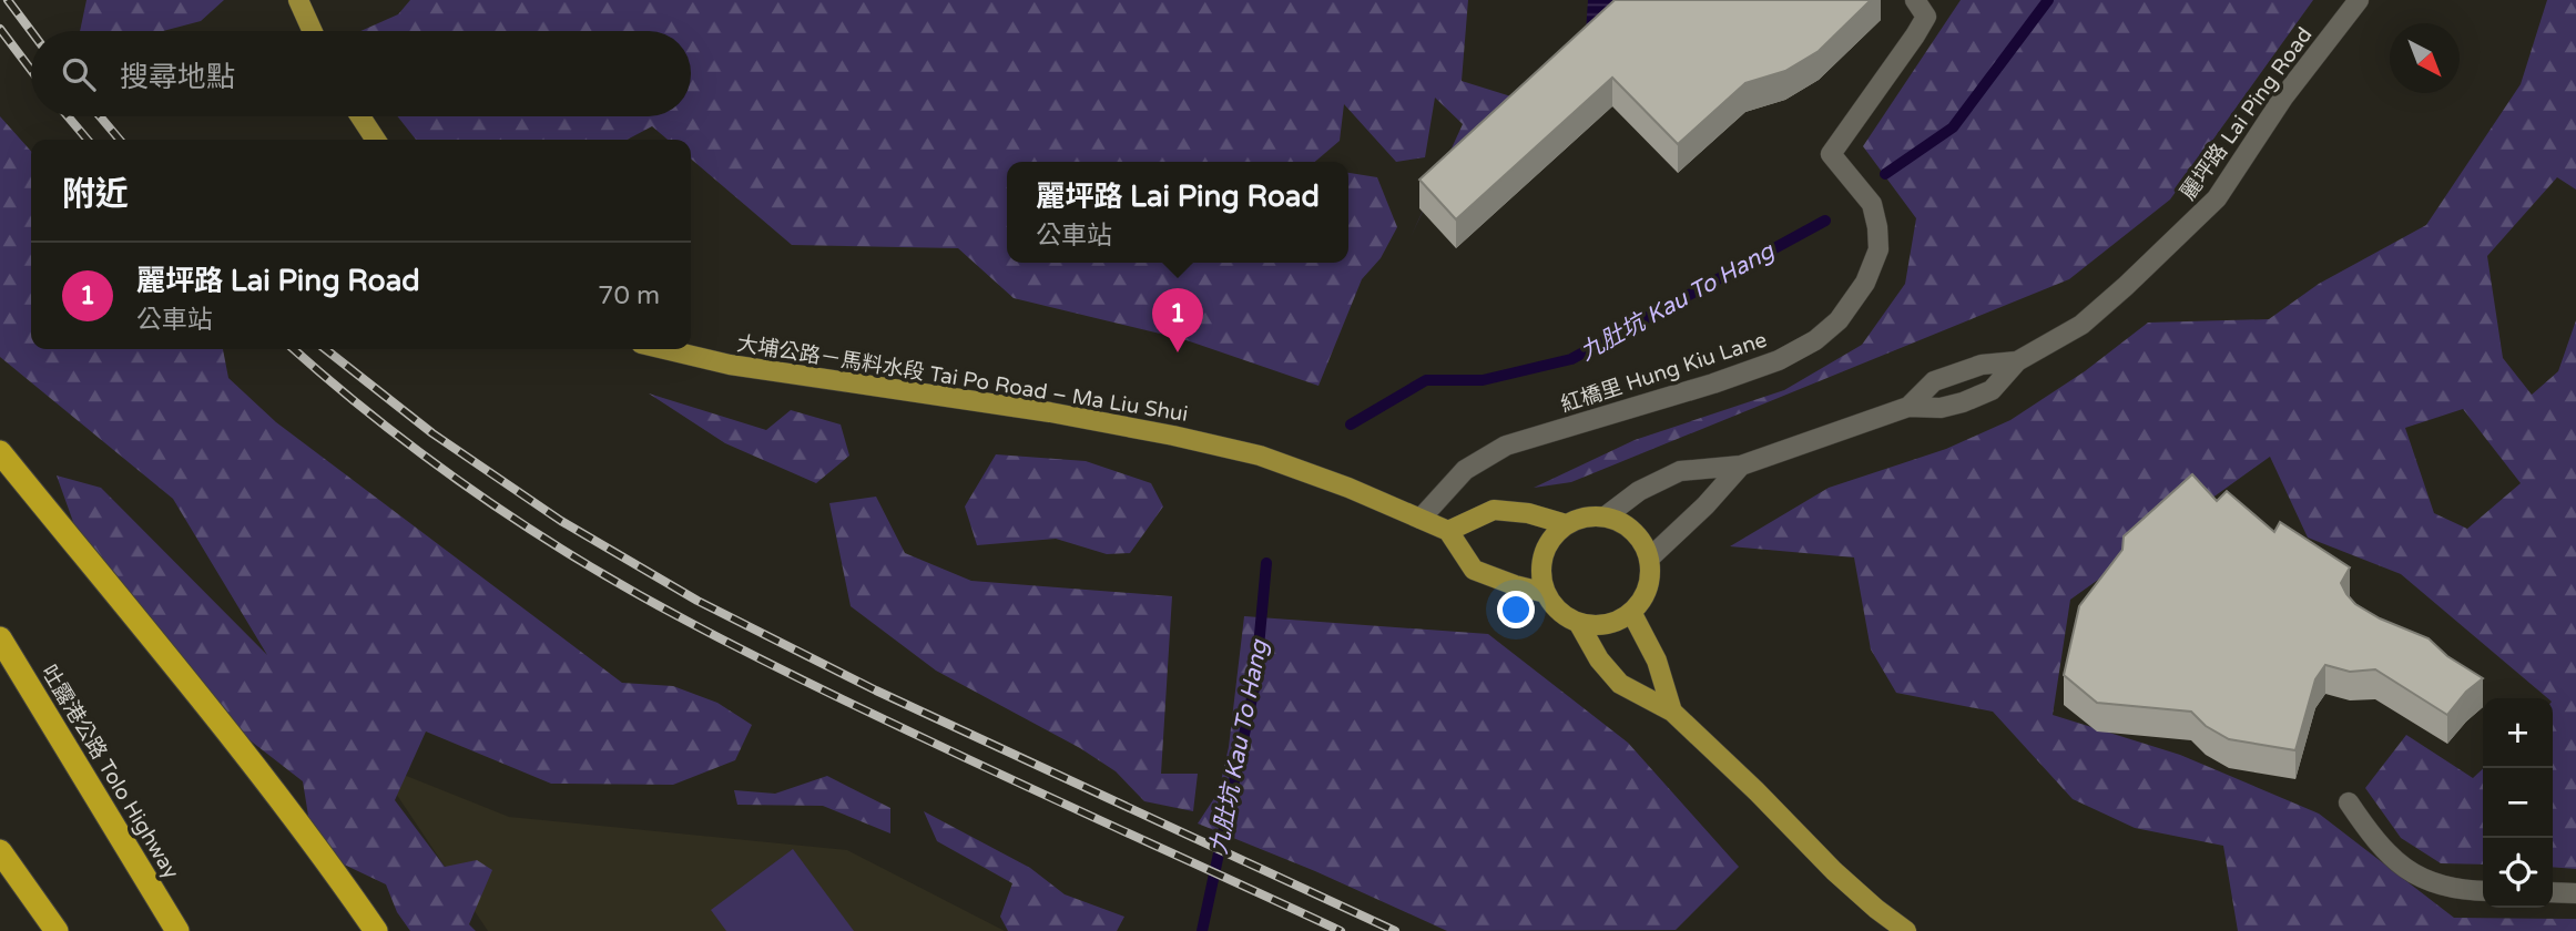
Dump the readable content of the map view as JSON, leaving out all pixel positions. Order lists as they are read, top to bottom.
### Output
{
  "streets": {
    "highway": ["吐露港公路 Tolo Highway"],
    "main road": ["大埔公路－馬料水段 Tai Po Road – Ma Liu Shui"],
    "street": ["麗坪路 Lai Ping Road", "紅橋里 Hung Kiu Lane"]
  },
  "crossings": [
    ["紅橋里 Hung Kiu Lane", "大埔公路－馬料水段 Tai Po Road – Ma Liu Shui"]
  ],
  "water": ["九肚坑 Kau To Hang"],
  "north": "bottom right",
  "page": {
    "search": "搜尋地點",
    "heading": "附近",
    "popup": ["麗坪路 Lai Ping Road", "公車站"],
    "list": [
      {
        "mark": "1",
        "name": "麗坪路 Lai Ping Road",
        "note": "公車站",
        "value": "70 m"
      }
    ],
    "pins": "1",
    "map_buttons": ["+", "−"]
  }
}
